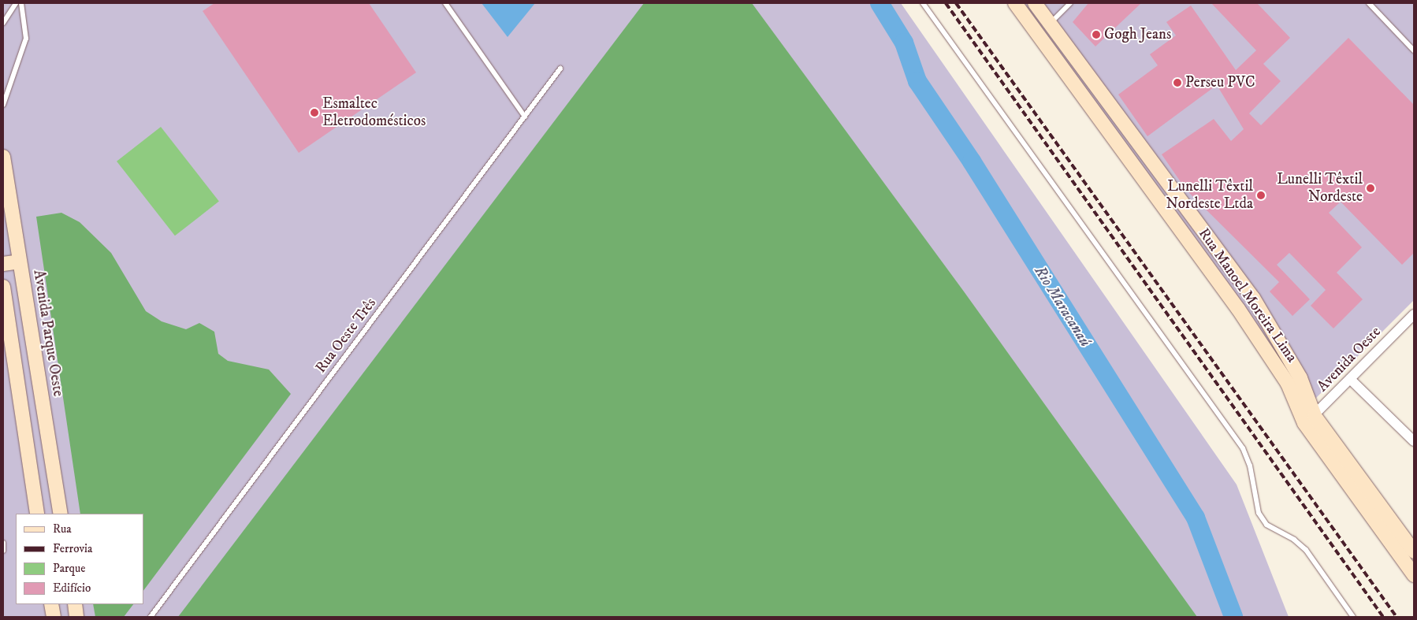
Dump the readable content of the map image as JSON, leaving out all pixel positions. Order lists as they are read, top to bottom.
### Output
{
  "streets": {
    "street": ["Rua Manoel Moreira Lima", "Avenida Parque Oeste", "Avenida Oeste"],
    "lane": ["Rua Oeste Três"]
  },
  "crossings": [
    ["Rua Manoel Moreira Lima", "Avenida Oeste"]
  ],
  "water": ["Rio Maracanaú"],
  "places": [
    "Gogh Jeans",
    "Perseu PVC",
    "Esmaltec Eletrodomésticos",
    "Lunelli Têxtil Nordeste",
    "Lunelli Têxtil Nordeste Ltda"
  ],
  "legend": [
    "Rua",
    "Ferrovia",
    "Parque",
    "Edifício"
  ]
}
